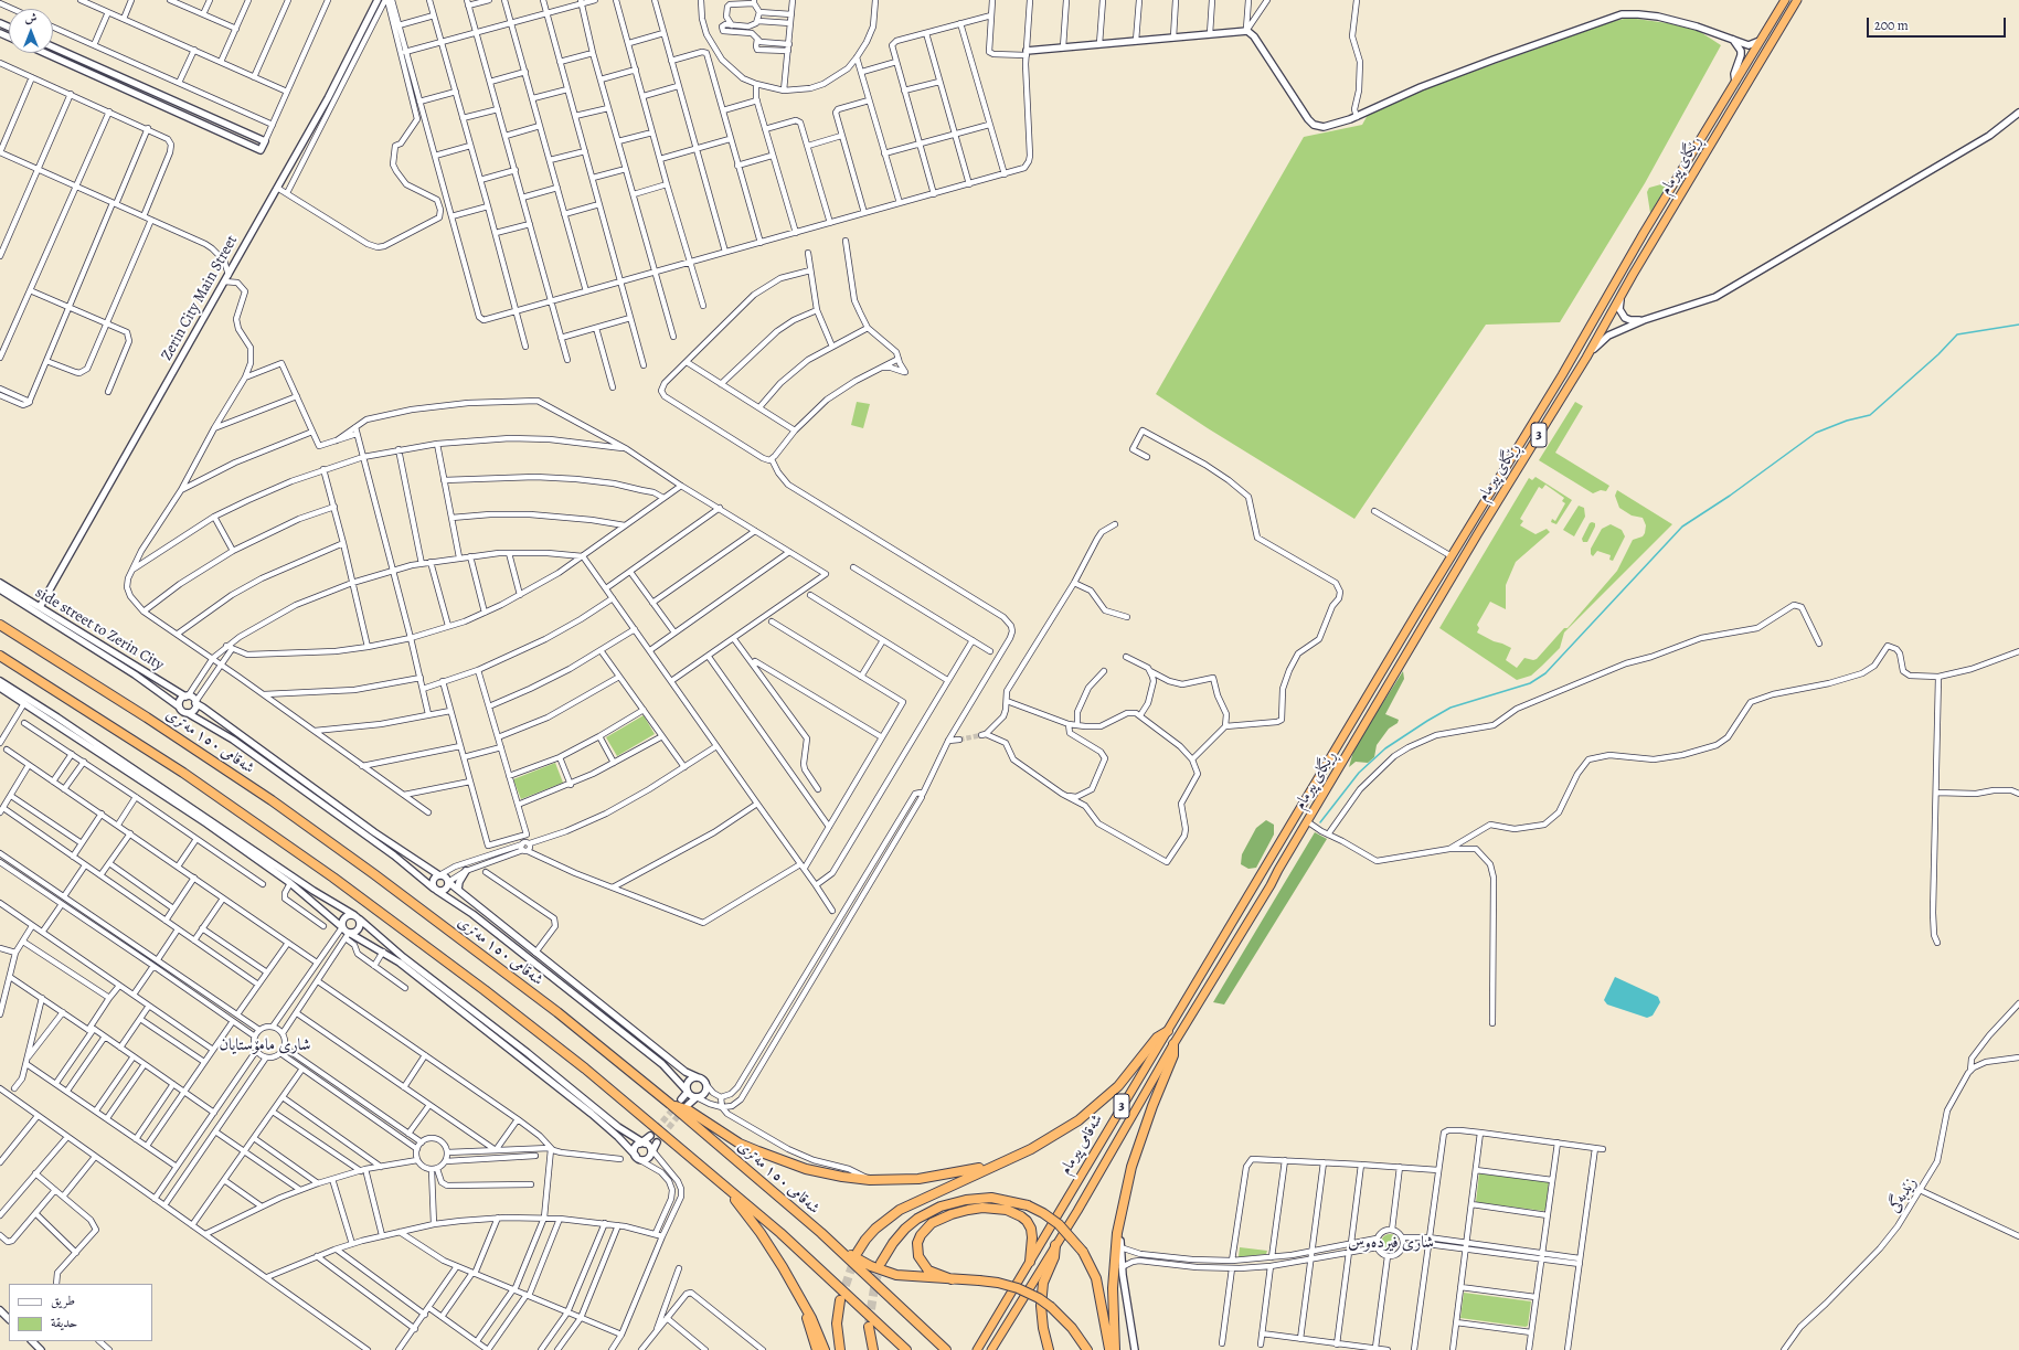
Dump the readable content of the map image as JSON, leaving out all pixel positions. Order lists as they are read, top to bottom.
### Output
{
  "streets": {
    "highway": [
      "ڕێگای پیرمام",
      "3",
      "شەقامی ١٥٠ مەتری",
      "شەقامی پیرمام"
    ],
    "street": ["Zerin City Main Street", "side street to Zerin City", "زێدبەگی"]
  },
  "crossings": [
    ["ڕێگای پیرمام", "شەقامی پیرمام"],
    ["Zerin City Main Street", "side street to Zerin City"]
  ],
  "districts": ["شاری مامۆستایان", "شاری فیردەوس"],
  "legend": ["طريق", "حديقة"],
  "scale_bar": "200 m",
  "north": "top"
}
